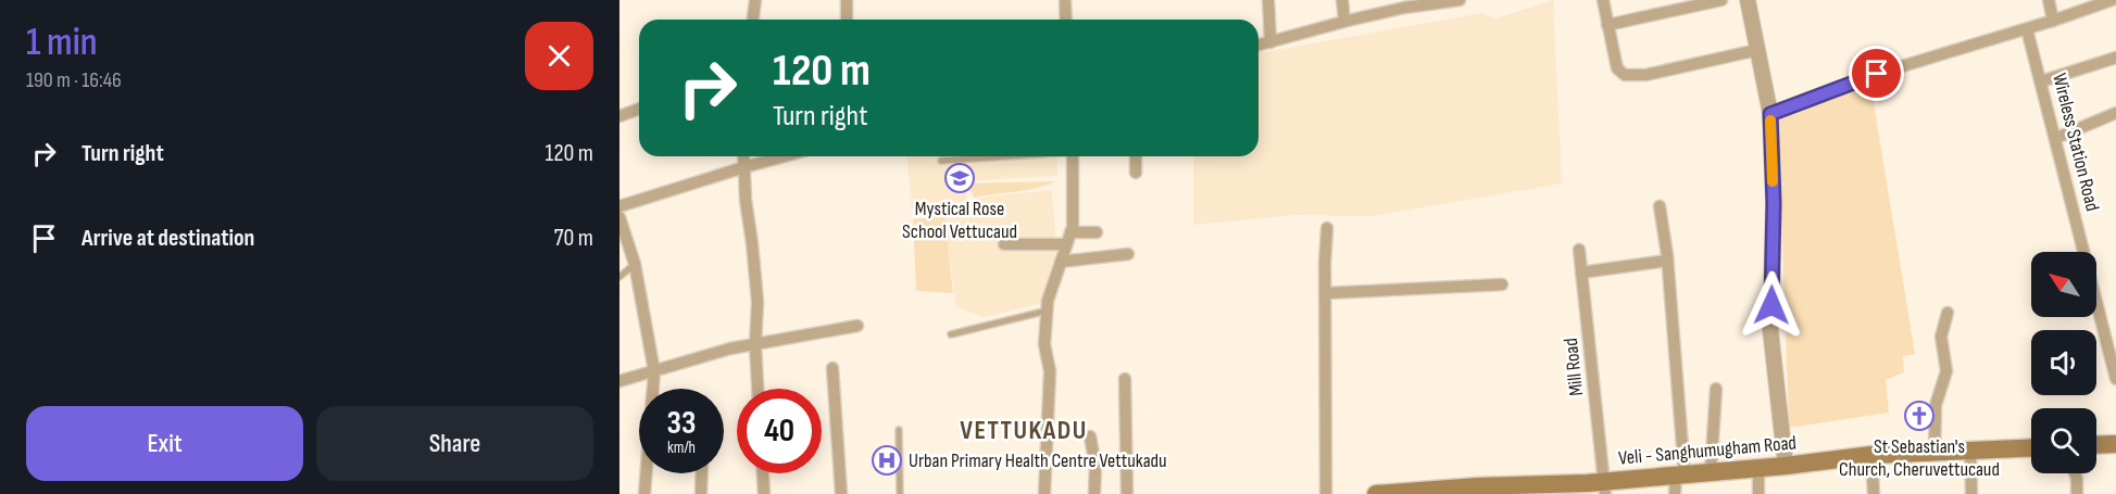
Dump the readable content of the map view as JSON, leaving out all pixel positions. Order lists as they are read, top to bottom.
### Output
{
  "streets": {
    "main road": ["Veli - Sanghumugham Road"],
    "street": ["Wireless Station Road", "Mill Road"]
  },
  "crossings": [
    ["Mill Road", "Veli - Sanghumugham Road"]
  ],
  "districts": ["VETTUKADU"],
  "places": {
    "school or university": ["Mystical Rose School Vettucaud"],
    "church": ["St Sebastian's Church, Cheruvettucaud"],
    "hospital": ["Urban Primary Health Centre Vettukadu"]
  },
  "north": "top left",
  "page": {
    "heading": ["1 min", "190 m · 16:46"],
    "turn": ["120 m", "Turn right"],
    "list": [
      {
        "name": "Turn right",
        "value": "120 m"
      },
      {
        "name": "Arrive at destination",
        "value": "70 m"
      }
    ],
    "speed": "33 km/h",
    "limit": "40",
    "buttons": ["Exit", "Share"]
  }
}
